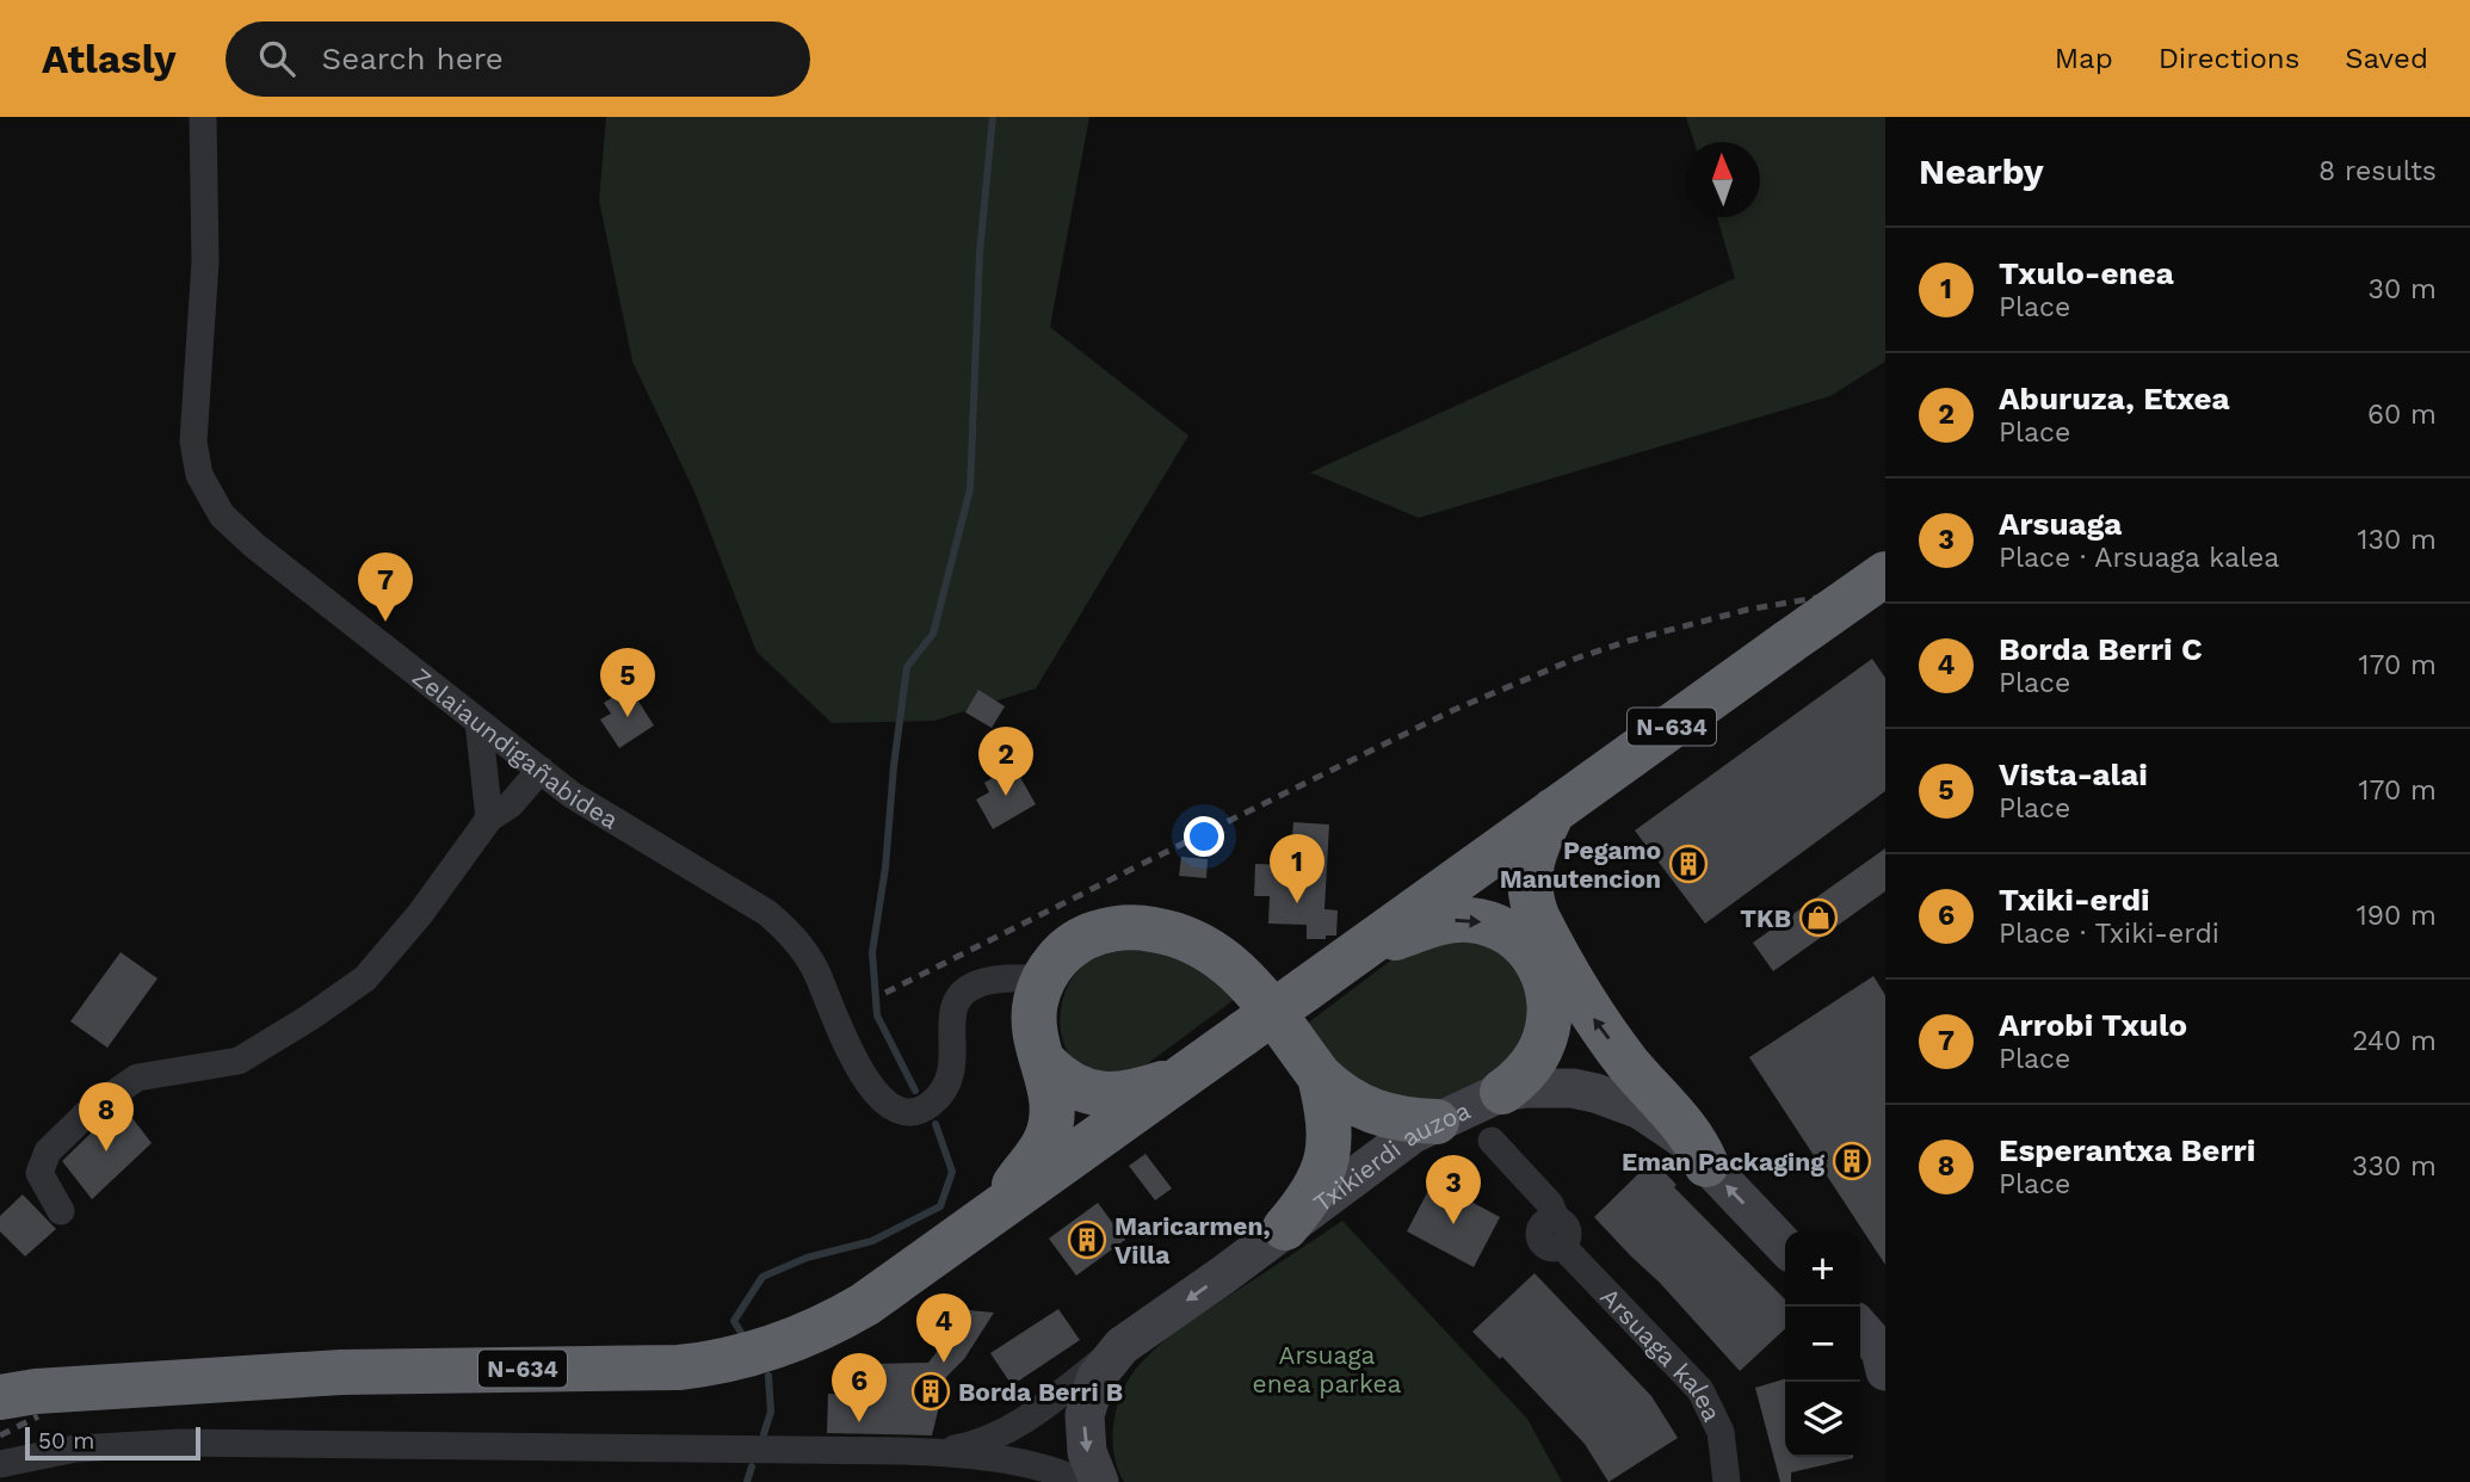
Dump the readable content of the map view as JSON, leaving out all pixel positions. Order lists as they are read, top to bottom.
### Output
{
  "streets": {
    "highway": ["N-634"],
    "street": ["Zelaiaundigañabidea", "Txikierdi auzoa", "Arsuaga kalea"]
  },
  "parks": ["Arsuaga enea parkea"],
  "places": {
    "building": [
      "Pegamo Manutencion",
      "Eman Packaging",
      "Maricarmen, Villa",
      "Borda Berri B"
    ],
    "shop": ["TKB"]
  },
  "scale_bar": "50 m",
  "north": "top",
  "page": {
    "header": "Atlasly",
    "search": "Search here",
    "nav": ["Map", "Directions", "Saved"],
    "heading": ["Nearby", "8 results"],
    "list": [
      {
        "mark": "1",
        "name": "Txulo-enea",
        "note": "Place",
        "value": "30 m"
      },
      {
        "mark": "2",
        "name": "Aburuza, Etxea",
        "note": "Place",
        "value": "60 m"
      },
      {
        "mark": "3",
        "name": "Arsuaga",
        "note": "Place · Arsuaga kalea",
        "value": "130 m"
      },
      {
        "mark": "4",
        "name": "Borda Berri C",
        "note": "Place",
        "value": "170 m"
      },
      {
        "mark": "5",
        "name": "Vista-alai",
        "note": "Place",
        "value": "170 m"
      },
      {
        "mark": "6",
        "name": "Txiki-erdi",
        "note": "Place · Txiki-erdi",
        "value": "190 m"
      },
      {
        "mark": "7",
        "name": "Arrobi Txulo",
        "note": "Place",
        "value": "240 m"
      },
      {
        "mark": "8",
        "name": "Esperantxa Berri",
        "note": "Place",
        "value": "330 m"
      }
    ],
    "pins": [
      "7",
      "5",
      "2",
      "1",
      "8",
      "3",
      "4",
      "6"
    ],
    "map_buttons": ["+", "−"],
    "scale": "50 m"
  }
}
